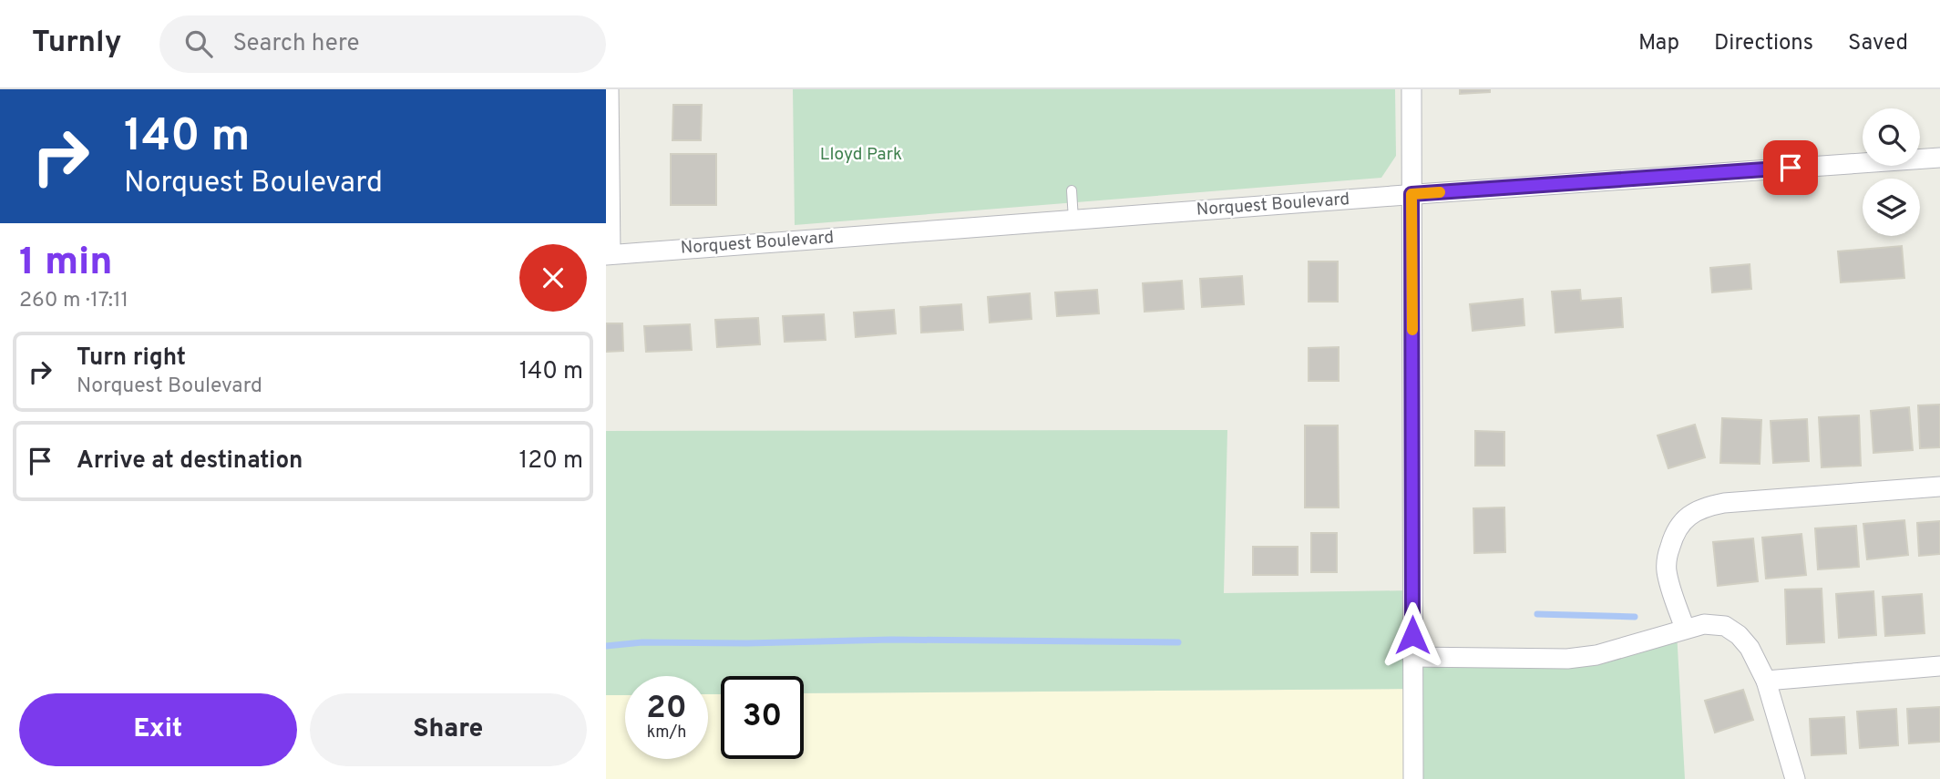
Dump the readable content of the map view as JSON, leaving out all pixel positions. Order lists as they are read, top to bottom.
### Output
{
  "streets": {
    "street": ["Norquest Boulevard"]
  },
  "parks": ["Lloyd Park"],
  "page": {
    "header": "Turnly",
    "search": "Search here",
    "nav": ["Map", "Directions", "Saved"],
    "turn": ["140 m", "Norquest Boulevard"],
    "heading": ["1 min", "260 m · 17:11"],
    "list": [
      {
        "name": "Turn right",
        "note": "Norquest Boulevard",
        "value": "140 m"
      },
      {
        "name": "Arrive at destination",
        "value": "120 m"
      }
    ],
    "speed": "20 km/h",
    "limit": "30",
    "buttons": ["Exit", "Share"]
  }
}
